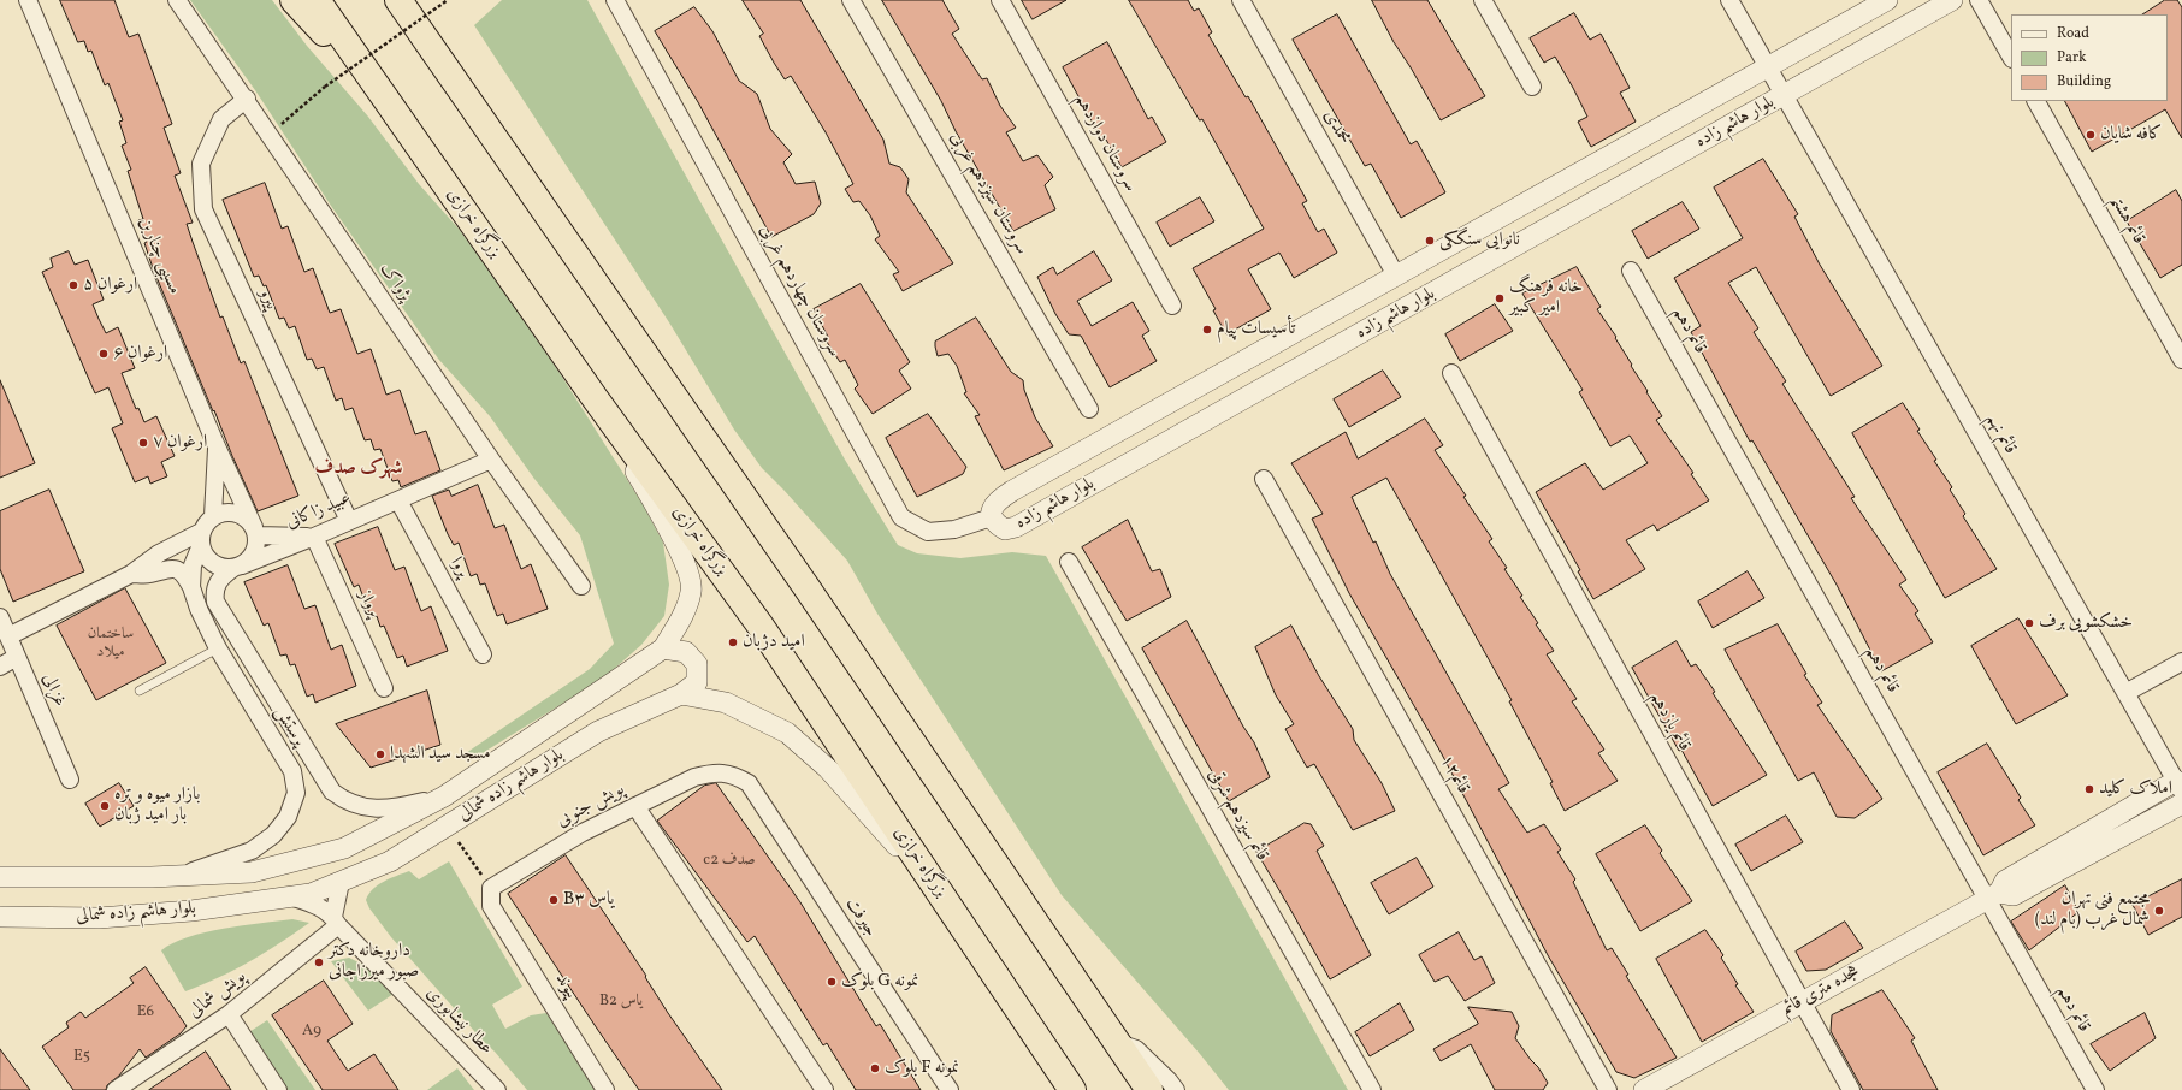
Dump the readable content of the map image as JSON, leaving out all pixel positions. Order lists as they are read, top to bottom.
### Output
{
  "streets": {
    "highway": ["بزرگراه خرازی"],
    "street": [
      "بلوار هاشم زاده",
      "محمدی",
      "سروستان دوازدهم",
      "سروستان سیزدهم غربی",
      "قائم هشتم",
      "مسیبی چناربن",
      "پژواک",
      "سروستان چهاردهم غربی",
      "پیرو",
      "قائم دهم",
      "قائم نهم",
      "عبید زاکانی",
      "پروا",
      "پرواز",
      "غزالی",
      "قائم یازدهم",
      "پرستش",
      "قائم۱۲",
      "بلوار هاشم زاده شمالی",
      "پویش جنوبی",
      "قائم سیزدهم شرقی",
      "جيرفت",
      "پیوند",
      "هجده متری قائم",
      "پویش شمالی",
      "عطار نیشابوری"
    ]
  },
  "crossings": [
    ["بلوار هاشم زاده", "محمدی"],
    ["بلوار هاشم زاده", "سروستان چهاردهم غربی"],
    ["بلوار هاشم زاده", "قائم نهم"],
    ["بزرگراه خرازی", "بلوار هاشم زاده شمالی"],
    ["مسیبی چناربن", "عبید زاکانی"],
    ["مسیبی چناربن", "پرستش"],
    ["پژواک", "پیرو"],
    ["پژواک", "عبید زاکانی"],
    ["پیرو", "عبید زاکانی"],
    ["قائم دهم", "هجده متری قائم"],
    ["قائم نهم", "هجده متری قائم"],
    ["عبید زاکانی", "پروا"],
    ["عبید زاکانی", "پرواز"],
    ["عبید زاکانی", "پرستش"],
    ["قائم یازدهم", "هجده متری قائم"],
    ["پرستش", "بلوار هاشم زاده شمالی"],
    ["بلوار هاشم زاده شمالی", "عطار نیشابوری"],
    ["پویش جنوبی", "جيرفت"],
    ["پویش جنوبی", "پیوند"],
    ["پویش شمالی", "عطار نیشابوری"]
  ],
  "districts": ["شهرک صدف"],
  "places": [
    "كافه شايان",
    "نانوایی سنگکی",
    "ارغوان ۵",
    "خانه فرهنگ امیر کبیر",
    "تأسیسات پیام",
    "ارغوان ۶",
    "ارغوان ۷",
    "خشکشویی برف",
    "امید دژبان",
    "مسجد سید الشهدا",
    "املاک کلید",
    "بازار میوه و تره بار امید ژبان",
    "B۳ یاس",
    "مجتمع فنی تهران شمال غرب (بام لند)",
    "داروخانه دکتر صبور میرزاجانی",
    "بلوک G نمونه",
    "بلوک F نمونه"
  ],
  "house_numbers": [
    "ساختمان میلاد",
    "c2 صدف",
    "B2 یاس",
    "E6",
    "A9",
    "E5"
  ],
  "legend": ["Road", "Park", "Building"]
}
